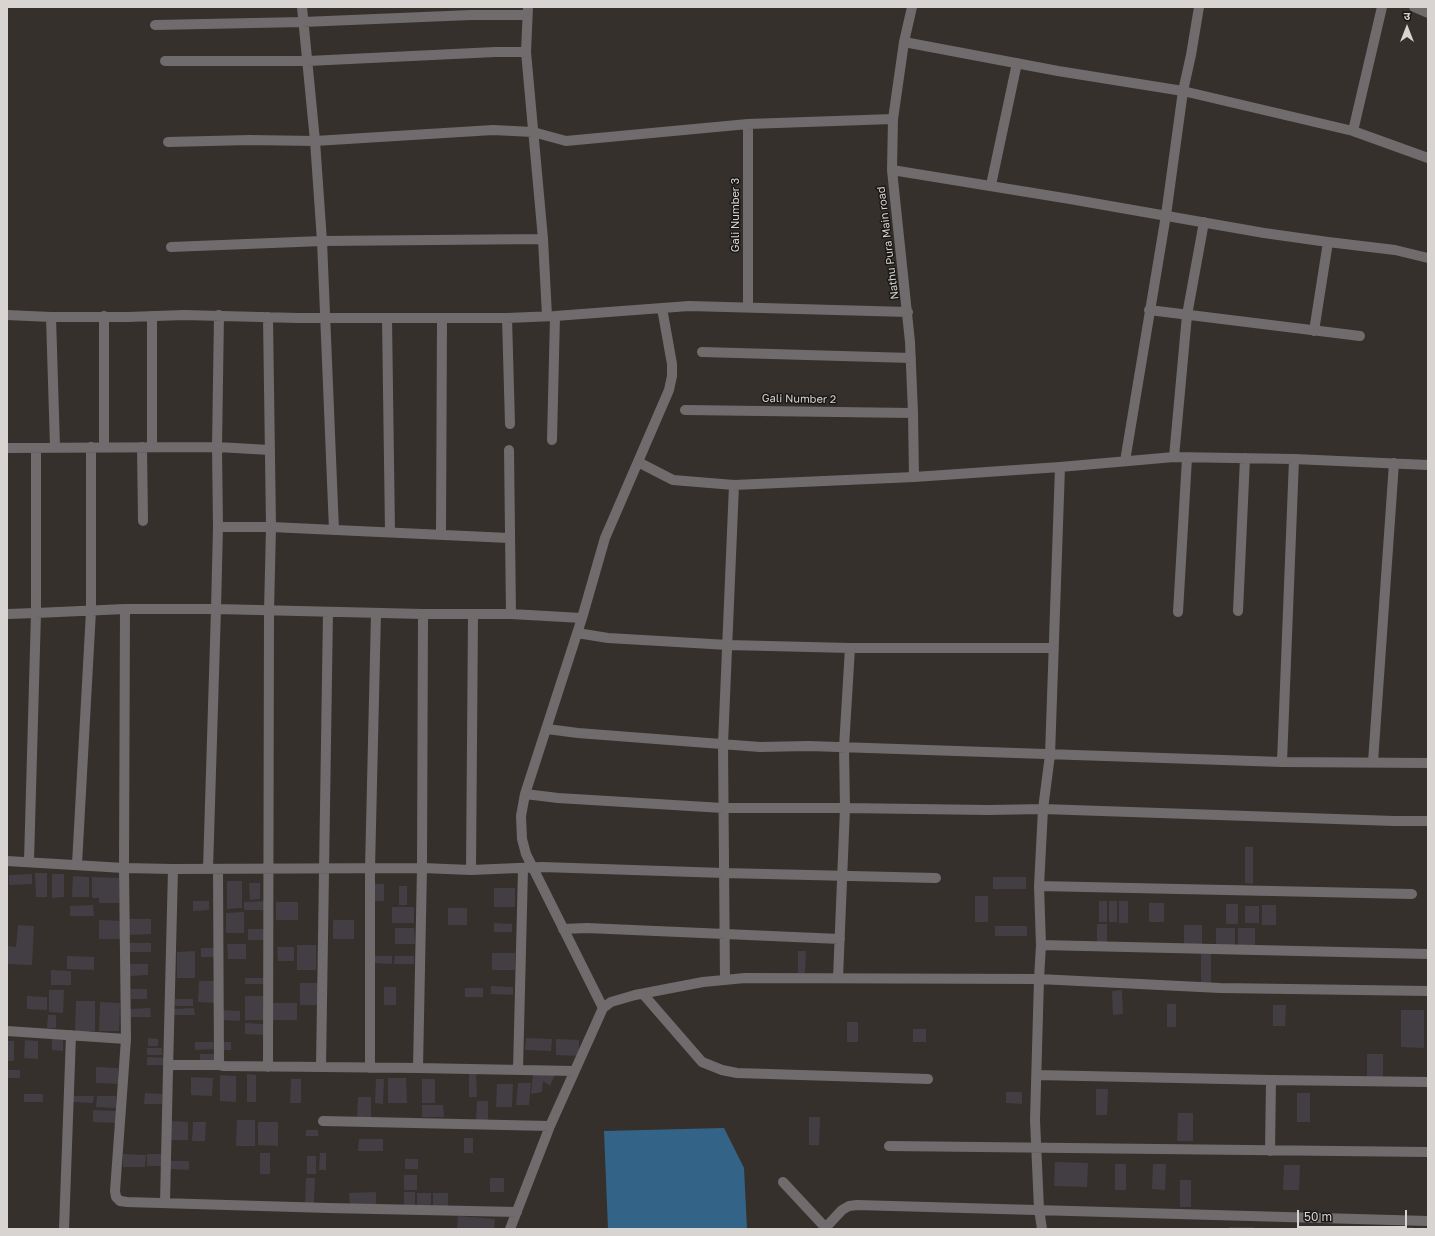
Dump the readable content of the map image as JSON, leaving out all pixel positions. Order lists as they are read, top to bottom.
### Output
{
  "streets": {
    "street": ["Gali Number 3", "Nathu Pura Main road", "Gali Number 2"]
  },
  "crossings": [
    ["Nathu Pura Main road", "Gali Number 2"]
  ],
  "scale_bar": "50 m",
  "north": "top"
}
